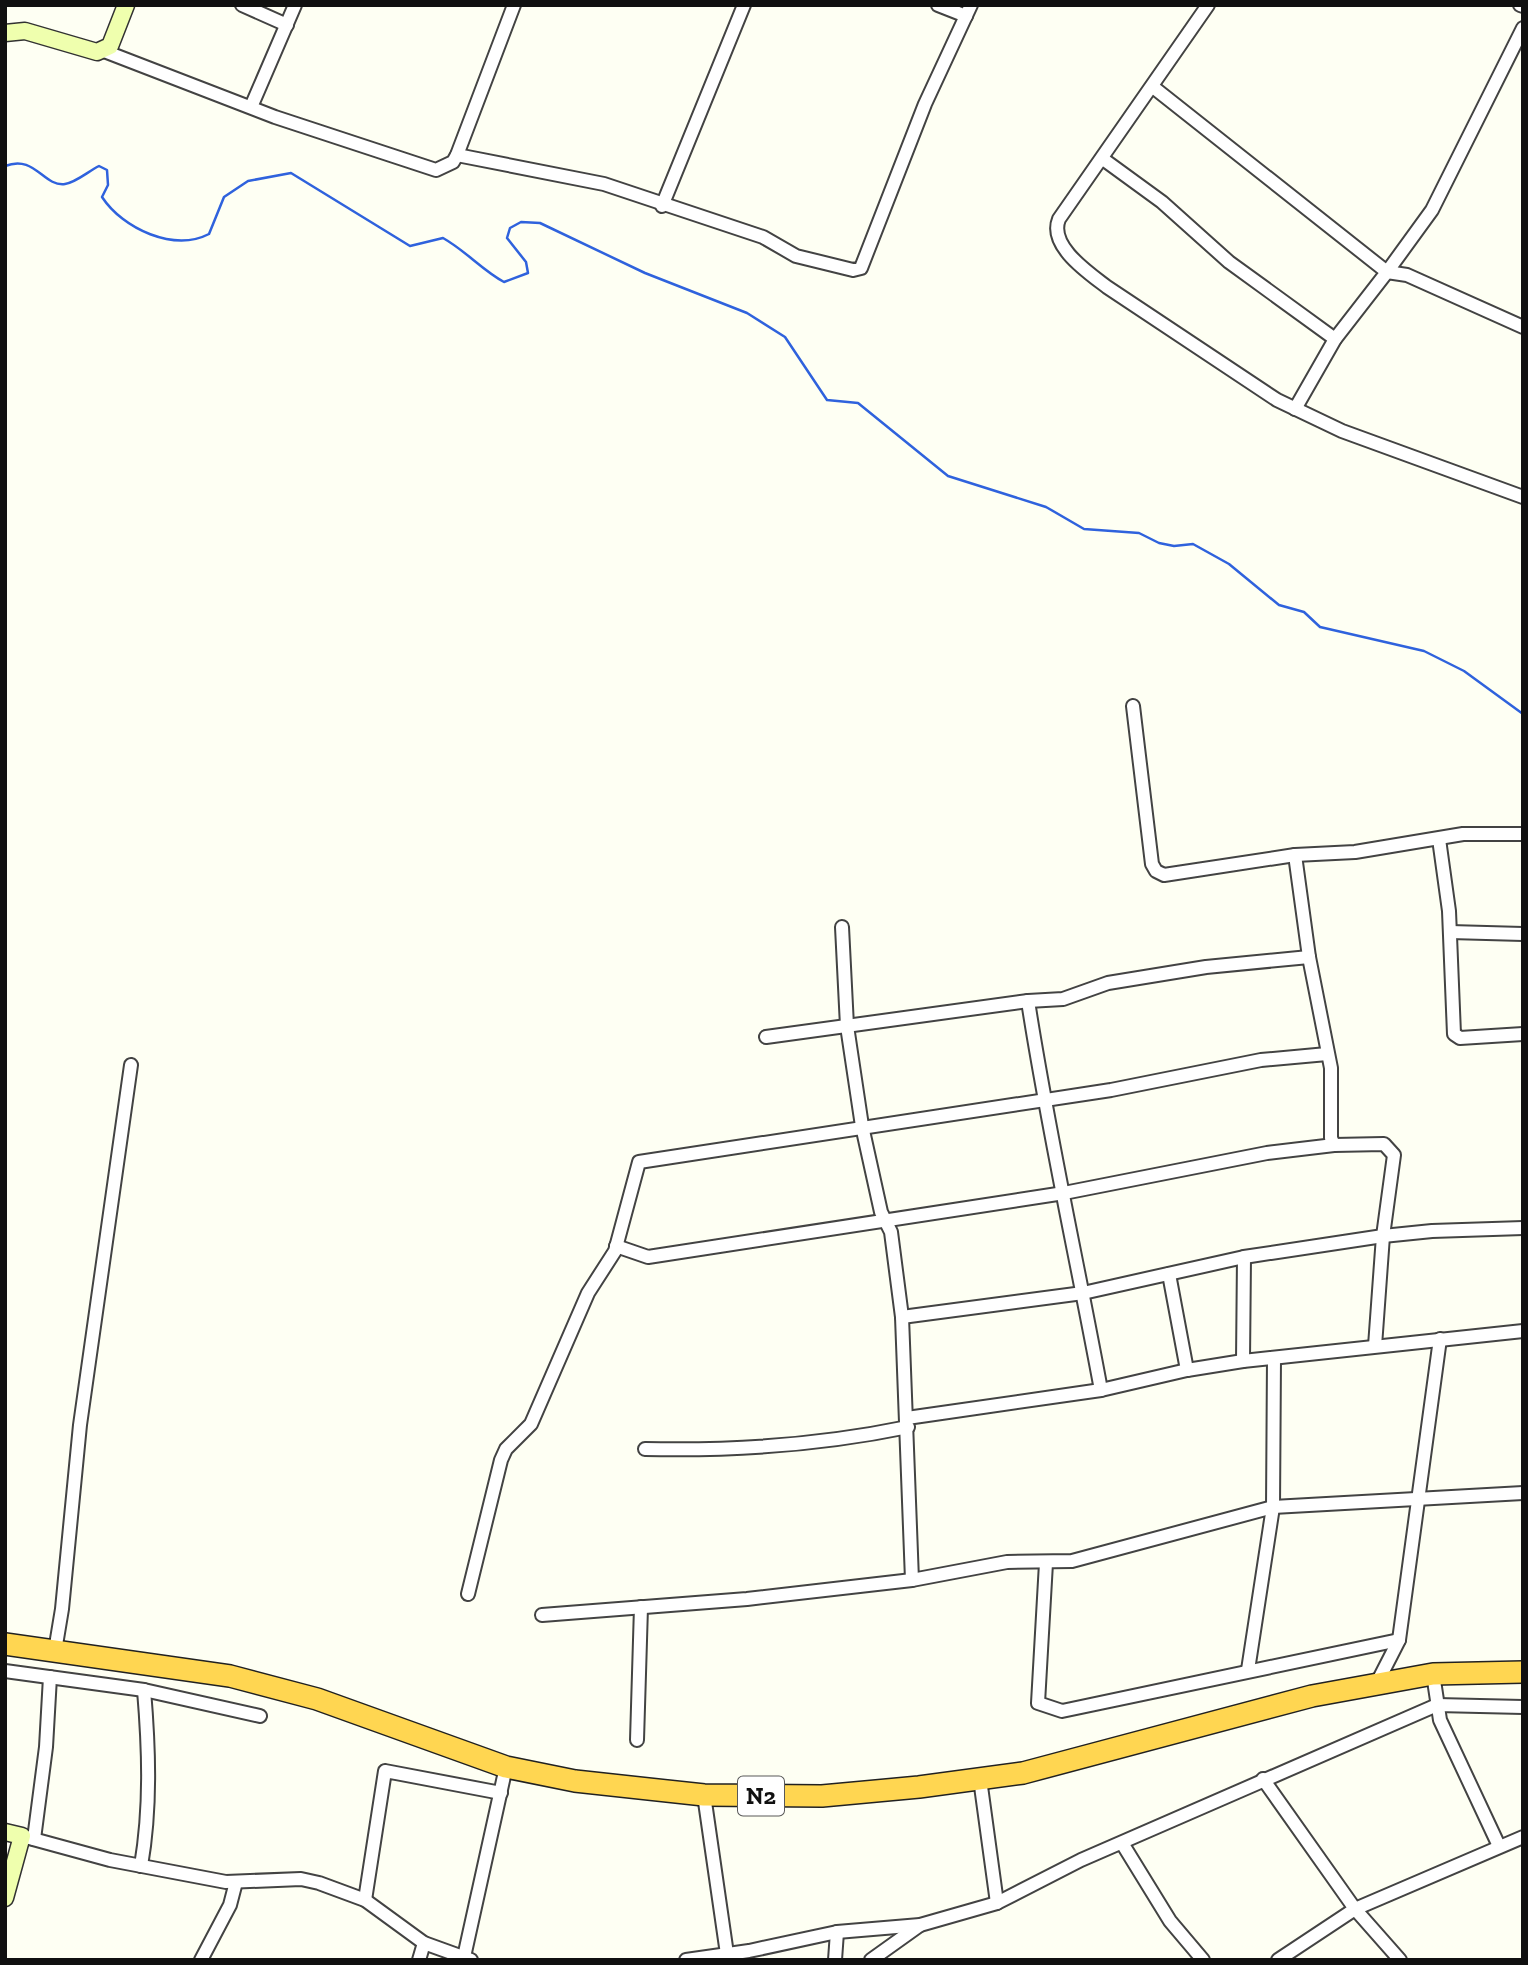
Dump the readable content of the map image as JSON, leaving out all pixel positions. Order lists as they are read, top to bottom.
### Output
{
  "streets": {
    "highway": ["N2"]
  }
}
